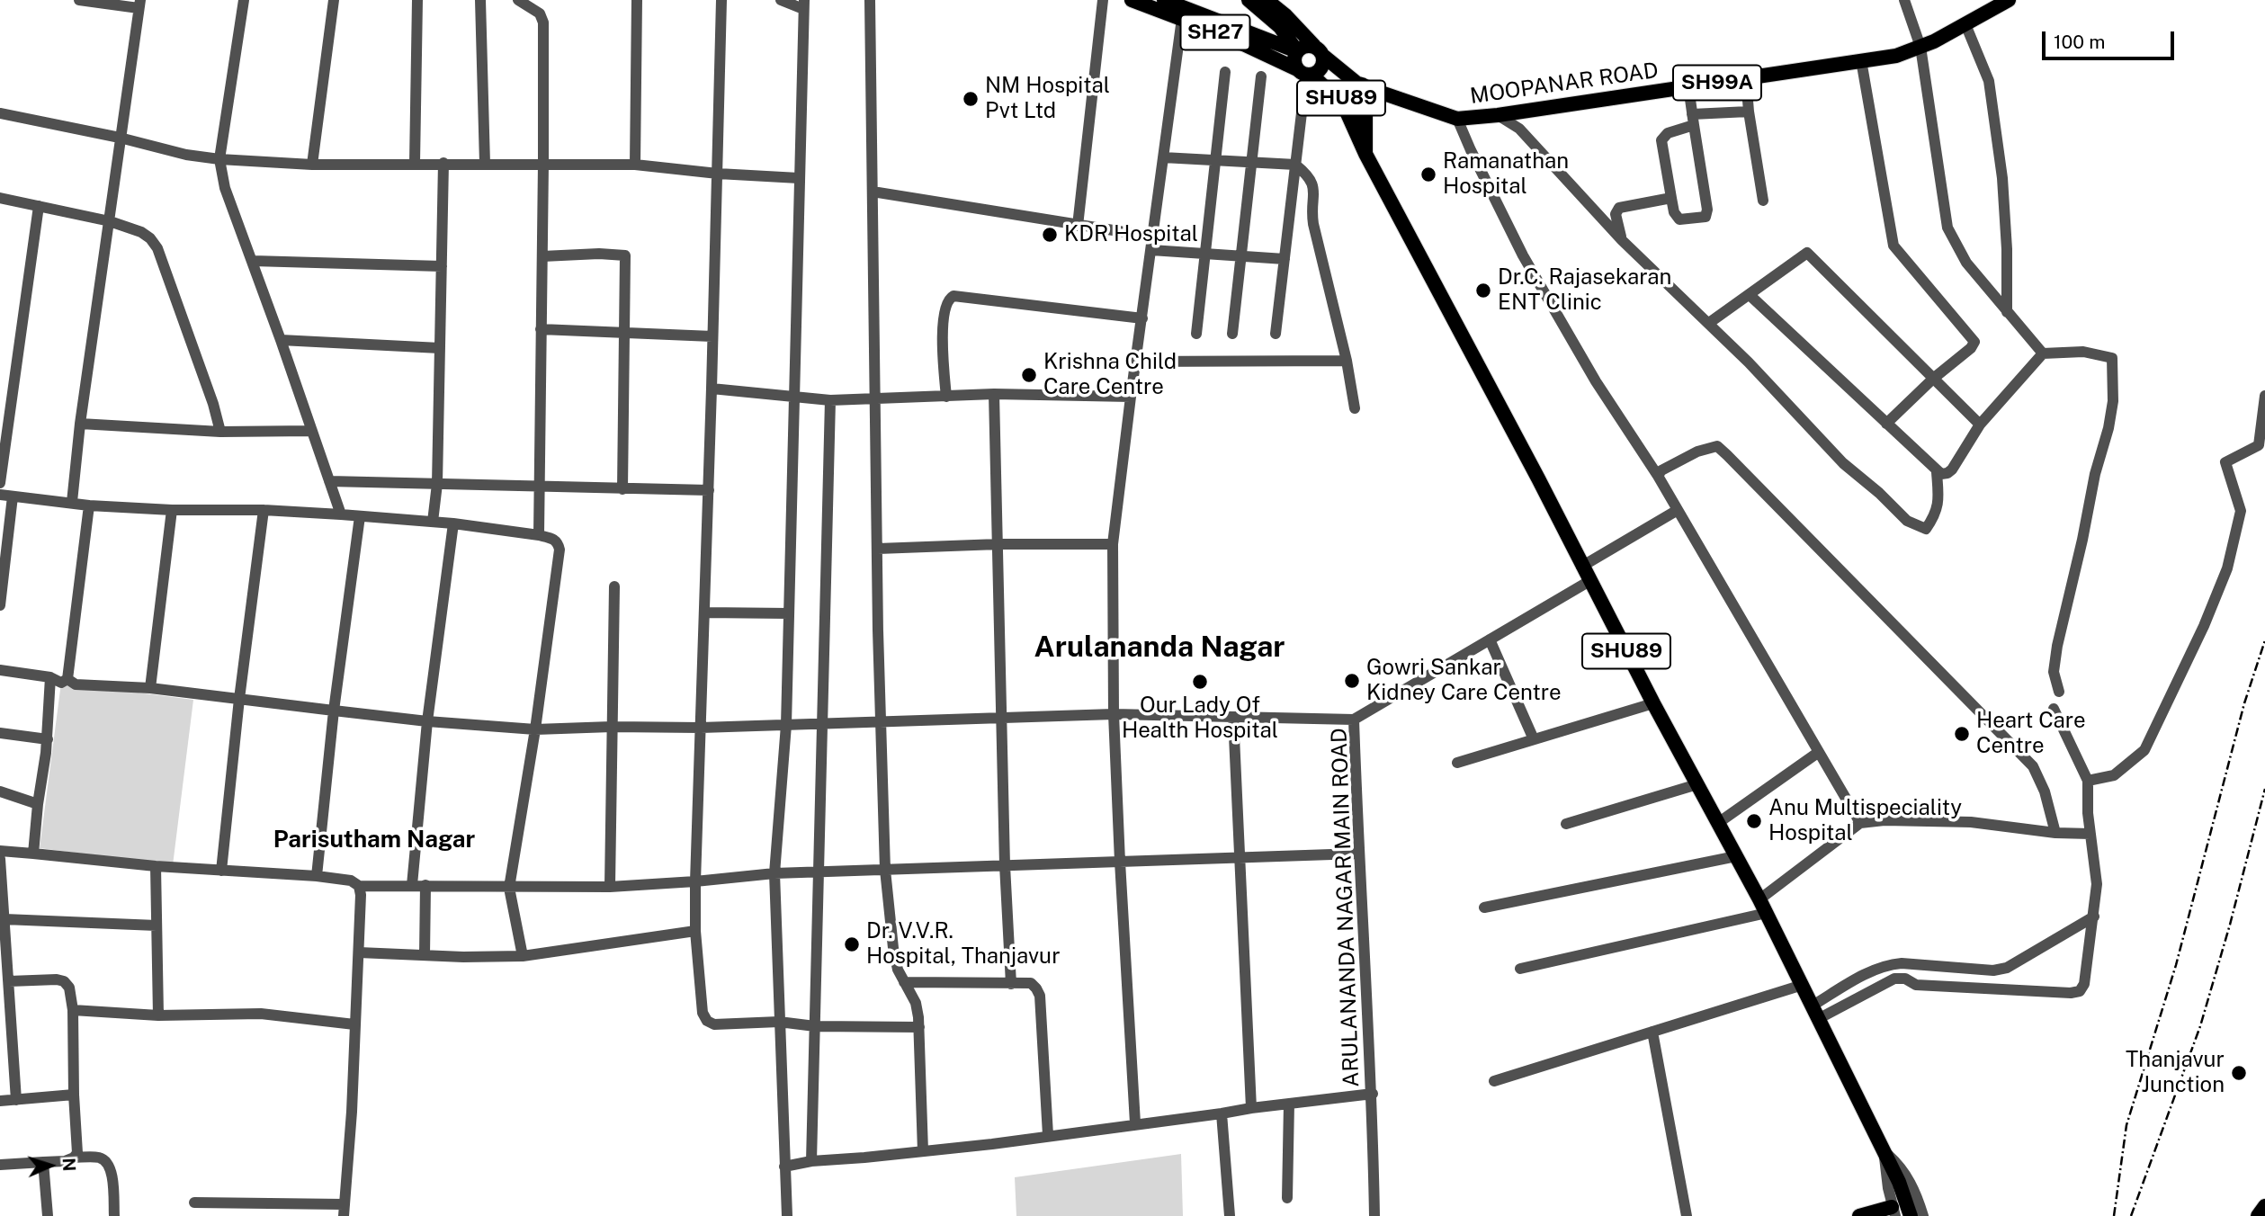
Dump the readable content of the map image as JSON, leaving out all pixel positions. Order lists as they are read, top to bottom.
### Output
{
  "streets": {
    "main road": [
      "SH27",
      "SH99A",
      "MOOPANAR ROAD",
      "SHU89"
    ],
    "street": ["ARULANANDA NAGAR MAIN ROAD"]
  },
  "crossings": [
    ["SH27", "SHU89"],
    ["MOOPANAR ROAD", "SHU89"],
    ["SHU89", "ARULANANDA NAGAR MAIN ROAD"]
  ],
  "districts": ["Arulananda Nagar", "Parisutham Nagar"],
  "places": [
    "NM Hospital Pvt Ltd",
    "Ramanathan Hospital",
    "KDR Hospital",
    "Dr.C. Rajasekaran ENT Clinic",
    "Krishna Child Care Centre",
    "Gowri Sankar Kidney Care Centre",
    "Our Lady Of Health Hospital",
    "Heart Care Centre",
    "Anu Multispeciality Hospital",
    "Dr. V.V.R. Hospital, Thanjavur",
    "Thanjavur Junction"
  ],
  "scale_bar": "100 m",
  "north": "right"
}
